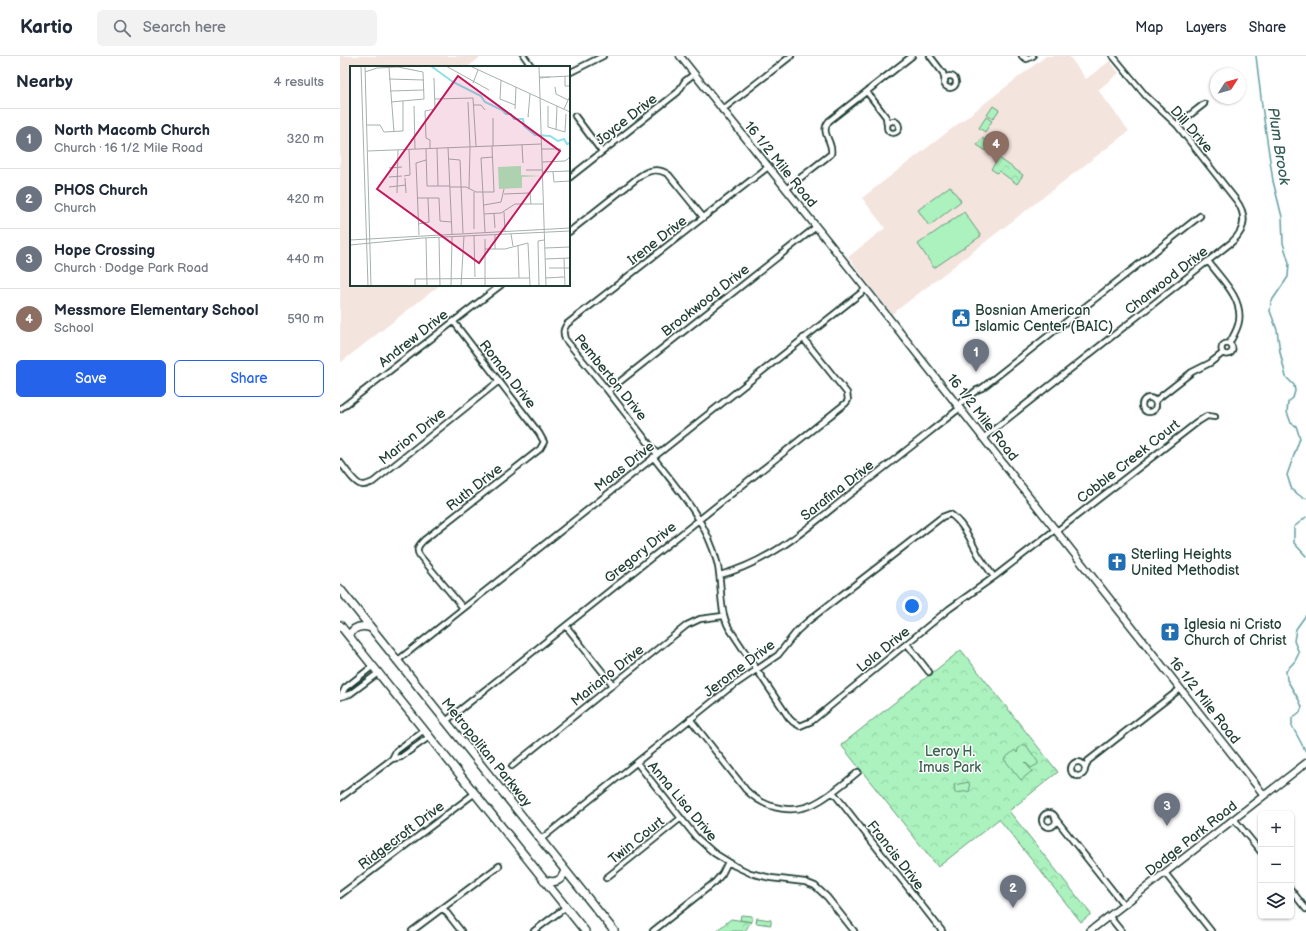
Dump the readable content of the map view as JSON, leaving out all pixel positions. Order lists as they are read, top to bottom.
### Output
{
  "streets": {
    "main road": ["Metropolitan Parkway"],
    "street": [
      "Joyce Drive",
      "Dill Drive",
      "16 1/2 Mile Road",
      "Irene Drive",
      "Charwood Drive",
      "Brookwood Drive",
      "Andrew Drive",
      "Roman Drive",
      "Pemberton Drive",
      "Marion Drive",
      "Cobble Creek Court",
      "Maas Drive",
      "Ruth Drive",
      "Sarafina Drive",
      "Gregory Drive",
      "Lola Drive",
      "Jerome Drive",
      "Mariano Drive",
      "Anna Lisa Drive",
      "Ridgecroft Drive",
      "Dodge Park Road",
      "Twin Court",
      "Francis Drive"
    ]
  },
  "crossings": [
    ["Joyce Drive", "16 1/2 Mile Road"],
    ["Dill Drive", "Charwood Drive"],
    ["16 1/2 Mile Road", "Irene Drive"],
    ["16 1/2 Mile Road", "Charwood Drive"],
    ["16 1/2 Mile Road", "Brookwood Drive"],
    ["16 1/2 Mile Road", "Cobble Creek Court"],
    ["16 1/2 Mile Road", "Maas Drive"],
    ["16 1/2 Mile Road", "Sarafina Drive"],
    ["16 1/2 Mile Road", "Lola Drive"],
    ["16 1/2 Mile Road", "Dodge Park Road"],
    ["Irene Drive", "Pemberton Drive"],
    ["Brookwood Drive", "Pemberton Drive"],
    ["Andrew Drive", "Roman Drive"],
    ["Roman Drive", "Marion Drive"],
    ["Roman Drive", "Ruth Drive"],
    ["Pemberton Drive", "Maas Drive"],
    ["Pemberton Drive", "Sarafina Drive"],
    ["Pemberton Drive", "Gregory Drive"],
    ["Pemberton Drive", "Lola Drive"],
    ["Pemberton Drive", "Jerome Drive"],
    ["Pemberton Drive", "Mariano Drive"],
    ["Cobble Creek Court", "Lola Drive"],
    ["Maas Drive", "Ruth Drive"],
    ["Maas Drive", "Gregory Drive"],
    ["Maas Drive", "Metropolitan Parkway"],
    ["Gregory Drive", "Metropolitan Parkway"],
    ["Lola Drive", "Jerome Drive"],
    ["Jerome Drive", "Metropolitan Parkway"],
    ["Jerome Drive", "Anna Lisa Drive"],
    ["Anna Lisa Drive", "Twin Court"]
  ],
  "water": ["Plum Brook"],
  "parks": ["Leroy H. Imus Park"],
  "places": {
    "public building": ["Bosnian American Islamic Center (BAIC)"],
    "church": ["Sterling Heights United Methodist", "Iglesia ni Cristo Church of Christ"]
  },
  "north": "top right",
  "page": {
    "header": "Kartio",
    "search": "Search here",
    "nav": ["Map", "Layers", "Share"],
    "heading": ["Nearby", "4 results"],
    "list": [
      {
        "mark": "1",
        "name": "North Macomb Church",
        "note": "Church · 16 1/2 Mile Road",
        "value": "320 m"
      },
      {
        "mark": "2",
        "name": "PHOS Church",
        "note": "Church",
        "value": "420 m"
      },
      {
        "mark": "3",
        "name": "Hope Crossing",
        "note": "Church · Dodge Park Road",
        "value": "440 m"
      },
      {
        "mark": "4",
        "name": "Messmore Elementary School",
        "note": "School",
        "value": "590 m"
      }
    ],
    "pins": [
      "4",
      "1",
      "3",
      "2"
    ],
    "buttons": ["Save", "Share"],
    "map_buttons": ["+", "−"]
  }
}
